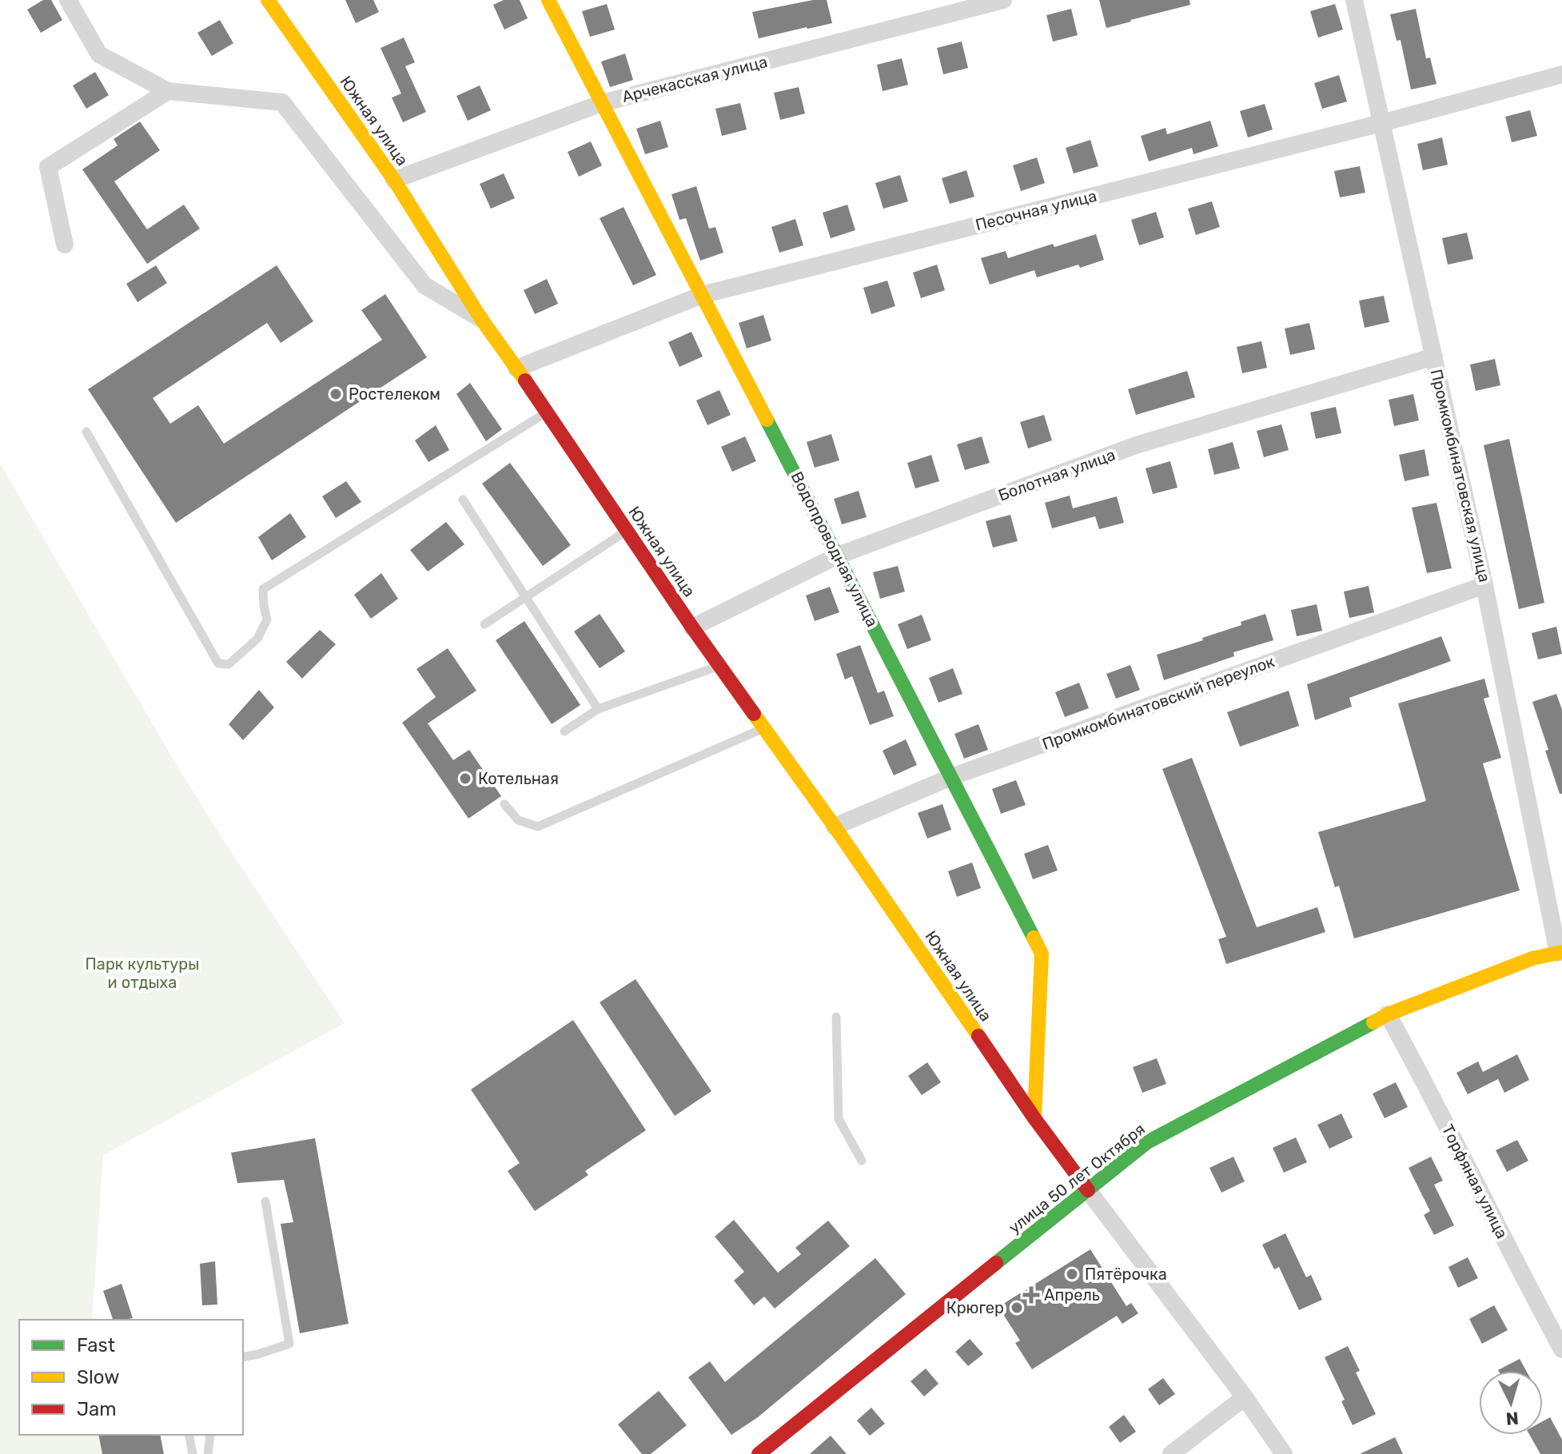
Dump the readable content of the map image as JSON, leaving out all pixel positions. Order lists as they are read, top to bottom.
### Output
{
  "streets": {
    "street": [
      "Арчекасская улица",
      "Южная улица",
      "Песочная улица",
      "Болотная улица",
      "Промкомбинатовская улица",
      "Водопроводная улица",
      "Промкомбинатовский переулок",
      "улица 50 лет Октября",
      "Торфяная улица"
    ]
  },
  "crossings": [
    ["Арчекасская улица", "Южная улица"],
    ["Арчекасская улица", "Водопроводная улица"],
    ["Южная улица", "Песочная улица"],
    ["Южная улица", "Болотная улица"],
    ["Южная улица", "Водопроводная улица"],
    ["Южная улица", "Промкомбинатовский переулок"],
    ["Южная улица", "улица 50 лет Октября"],
    ["Песочная улица", "Промкомбинатовская улица"],
    ["Песочная улица", "Водопроводная улица"],
    ["Болотная улица", "Промкомбинатовская улица"],
    ["Болотная улица", "Водопроводная улица"],
    ["Промкомбинатовская улица", "Промкомбинатовский переулок"],
    ["Промкомбинатовская улица", "улица 50 лет Октября"],
    ["Водопроводная улица", "Промкомбинатовский переулок"],
    ["улица 50 лет Октября", "Торфяная улица"]
  ],
  "parks": ["Парк культуры и отдыха"],
  "places": {
    "other": [
      "Ростелеком",
      "Котельная",
      "Пятёрочка",
      "Крюгер"
    ],
    "health": ["Апрель"]
  },
  "legend": ["Fast", "Slow", "Jam"],
  "north": "bottom"
}
